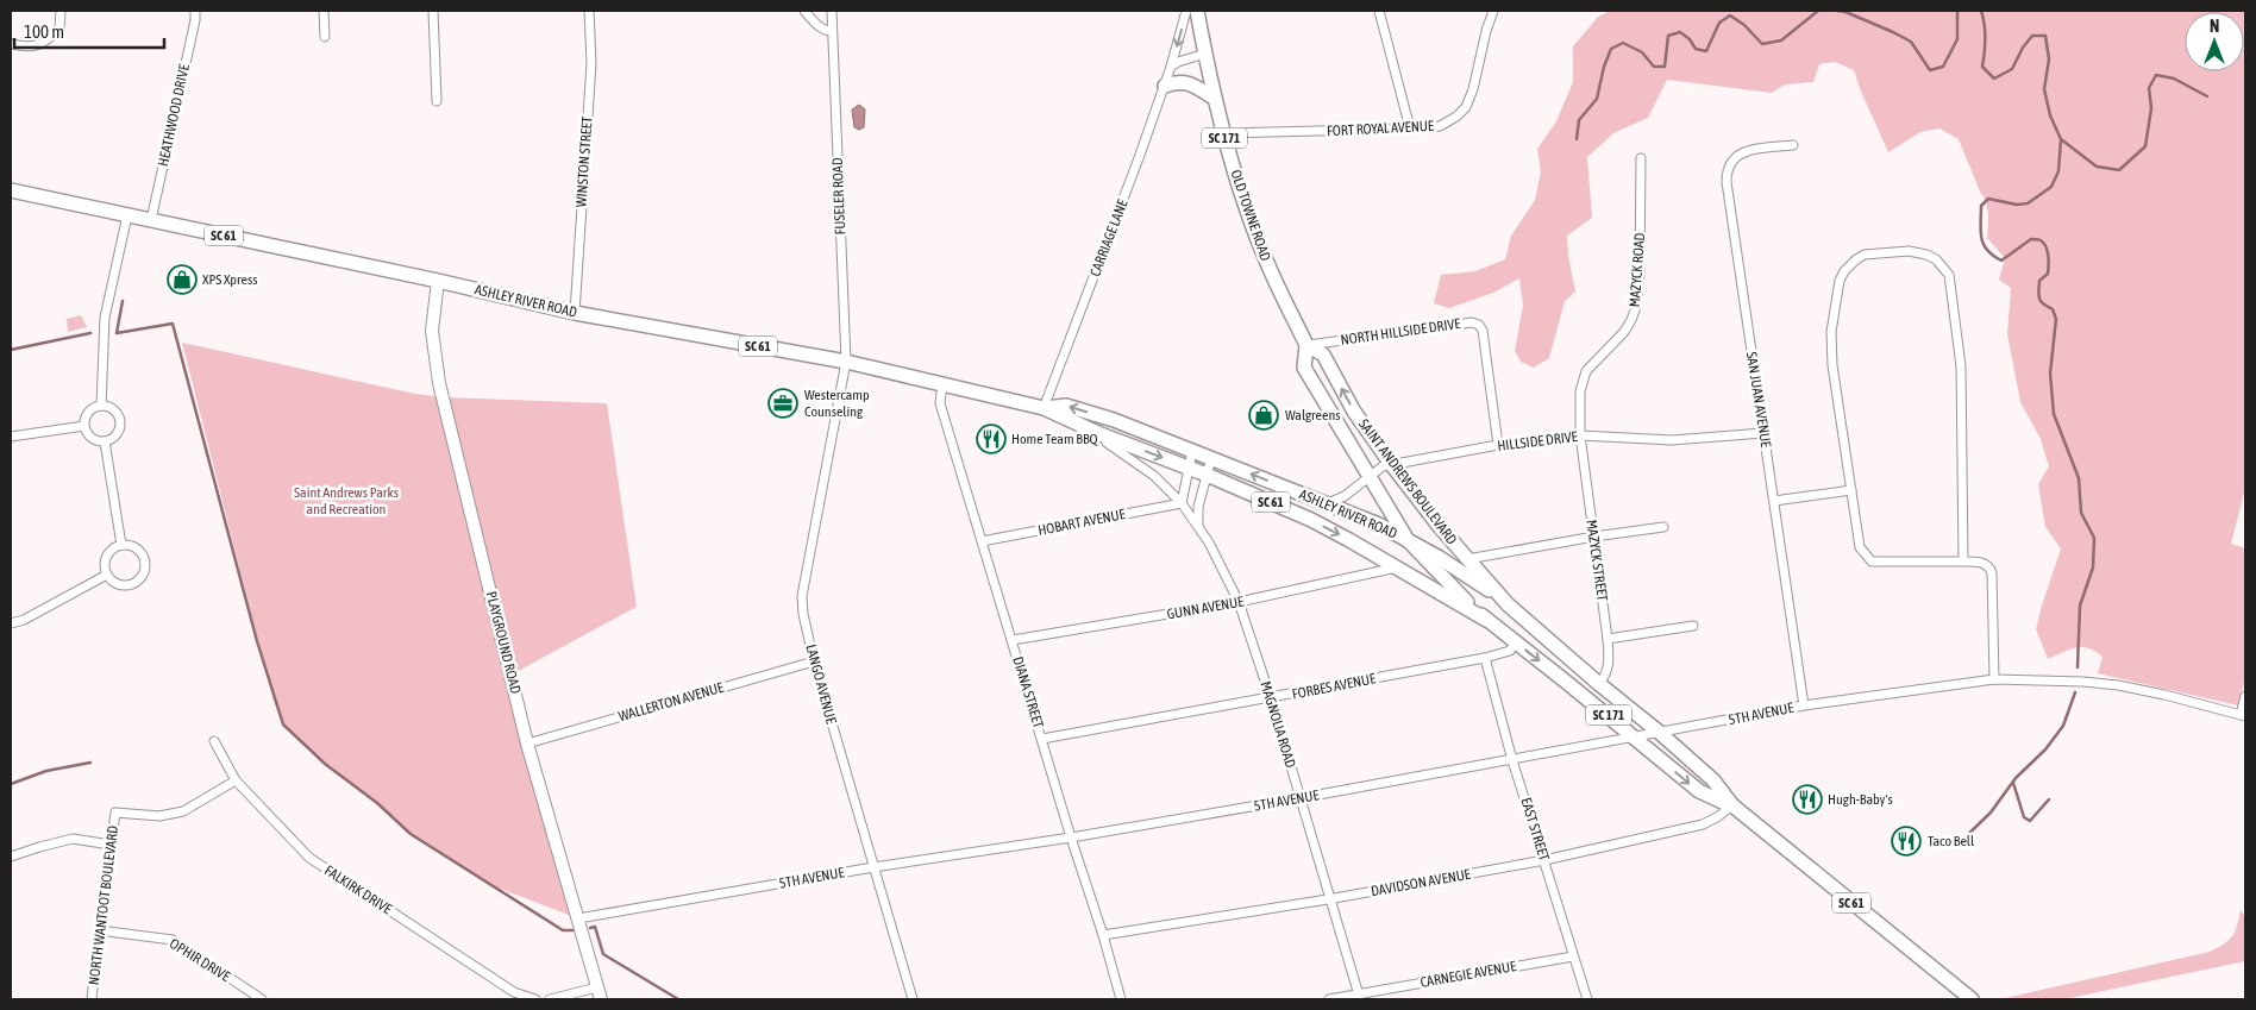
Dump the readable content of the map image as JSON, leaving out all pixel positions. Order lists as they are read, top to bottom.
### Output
{
  "streets": {
    "main road": [
      "SC 171",
      "OLD TOWNE ROAD",
      "SC 61",
      "ASHLEY RIVER ROAD",
      "SAINT ANDREWS BOULEVARD",
      "PLAYGROUND ROAD"
    ],
    "street": [
      "HEATHWOOD DRIVE",
      "FORT ROYAL AVENUE",
      "WINSTON STREET",
      "FUSELER ROAD",
      "CARRIAGE LANE",
      "MAZYCK ROAD",
      "NORTH HILLSIDE DRIVE",
      "SAN JUAN AVENUE",
      "HILLSIDE DRIVE",
      "HOBART AVENUE",
      "MAZYCK STREET",
      "GUNN AVENUE",
      "LANGO AVENUE",
      "FORBES AVENUE",
      "DIANA STREET",
      "WALLERTON AVENUE",
      "5TH AVENUE",
      "MAGNOLIA ROAD",
      "EAST STREET",
      "DAVIDSON AVENUE",
      "FALKIRK DRIVE",
      "NORTH WANTOOT BOULEVARD",
      "OPHIR DRIVE",
      "CARNEGIE AVENUE"
    ]
  },
  "crossings": [
    ["HEATHWOOD DRIVE", "ASHLEY RIVER ROAD"],
    ["FORT ROYAL AVENUE", "OLD TOWNE ROAD"],
    ["WINSTON STREET", "ASHLEY RIVER ROAD"],
    ["FUSELER ROAD", "ASHLEY RIVER ROAD"],
    ["FUSELER ROAD", "LANGO AVENUE"],
    ["OLD TOWNE ROAD", "NORTH HILLSIDE DRIVE"],
    ["OLD TOWNE ROAD", "SAINT ANDREWS BOULEVARD"],
    ["CARRIAGE LANE", "ASHLEY RIVER ROAD"],
    ["CARRIAGE LANE", "MAGNOLIA ROAD"],
    ["MAZYCK ROAD", "HILLSIDE DRIVE"],
    ["MAZYCK ROAD", "MAZYCK STREET"],
    ["ASHLEY RIVER ROAD", "HILLSIDE DRIVE"],
    ["ASHLEY RIVER ROAD", "SAINT ANDREWS BOULEVARD"],
    ["ASHLEY RIVER ROAD", "GUNN AVENUE"],
    ["ASHLEY RIVER ROAD", "PLAYGROUND ROAD"],
    ["ASHLEY RIVER ROAD", "LANGO AVENUE"],
    ["ASHLEY RIVER ROAD", "DIANA STREET"],
    ["ASHLEY RIVER ROAD", "MAGNOLIA ROAD"],
    ["NORTH HILLSIDE DRIVE", "HILLSIDE DRIVE"],
    ["NORTH HILLSIDE DRIVE", "SAINT ANDREWS BOULEVARD"],
    ["SAN JUAN AVENUE", "HILLSIDE DRIVE"],
    ["SAN JUAN AVENUE", "5TH AVENUE"],
    ["HILLSIDE DRIVE", "SAINT ANDREWS BOULEVARD"],
    ["HILLSIDE DRIVE", "MAZYCK STREET"],
    ["SAINT ANDREWS BOULEVARD", "MAZYCK STREET"],
    ["SAINT ANDREWS BOULEVARD", "FORBES AVENUE"],
    ["SAINT ANDREWS BOULEVARD", "5TH AVENUE"],
    ["SAINT ANDREWS BOULEVARD", "DAVIDSON AVENUE"],
    ["HOBART AVENUE", "DIANA STREET"],
    ["HOBART AVENUE", "MAGNOLIA ROAD"],
    ["GUNN AVENUE", "DIANA STREET"],
    ["GUNN AVENUE", "MAGNOLIA ROAD"],
    ["PLAYGROUND ROAD", "WALLERTON AVENUE"],
    ["PLAYGROUND ROAD", "5TH AVENUE"],
    ["LANGO AVENUE", "WALLERTON AVENUE"],
    ["LANGO AVENUE", "5TH AVENUE"],
    ["FORBES AVENUE", "DIANA STREET"],
    ["FORBES AVENUE", "MAGNOLIA ROAD"],
    ["FORBES AVENUE", "EAST STREET"],
    ["DIANA STREET", "5TH AVENUE"],
    ["DIANA STREET", "DAVIDSON AVENUE"],
    ["5TH AVENUE", "MAGNOLIA ROAD"],
    ["5TH AVENUE", "EAST STREET"],
    ["MAGNOLIA ROAD", "DAVIDSON AVENUE"],
    ["MAGNOLIA ROAD", "CARNEGIE AVENUE"],
    ["EAST STREET", "DAVIDSON AVENUE"],
    ["EAST STREET", "CARNEGIE AVENUE"],
    ["FALKIRK DRIVE", "NORTH WANTOOT BOULEVARD"],
    ["NORTH WANTOOT BOULEVARD", "OPHIR DRIVE"]
  ],
  "parks": ["Saint Andrews Parks and Recreation"],
  "places": {
    "shop": ["XPS Xpress", "Walgreens"],
    "office": ["Westercamp Counseling"],
    "restaurant": ["Home Team BBQ", "Hugh-Baby's", "Taco Bell"]
  },
  "scale_bar": "100 m",
  "north": "top"
}
